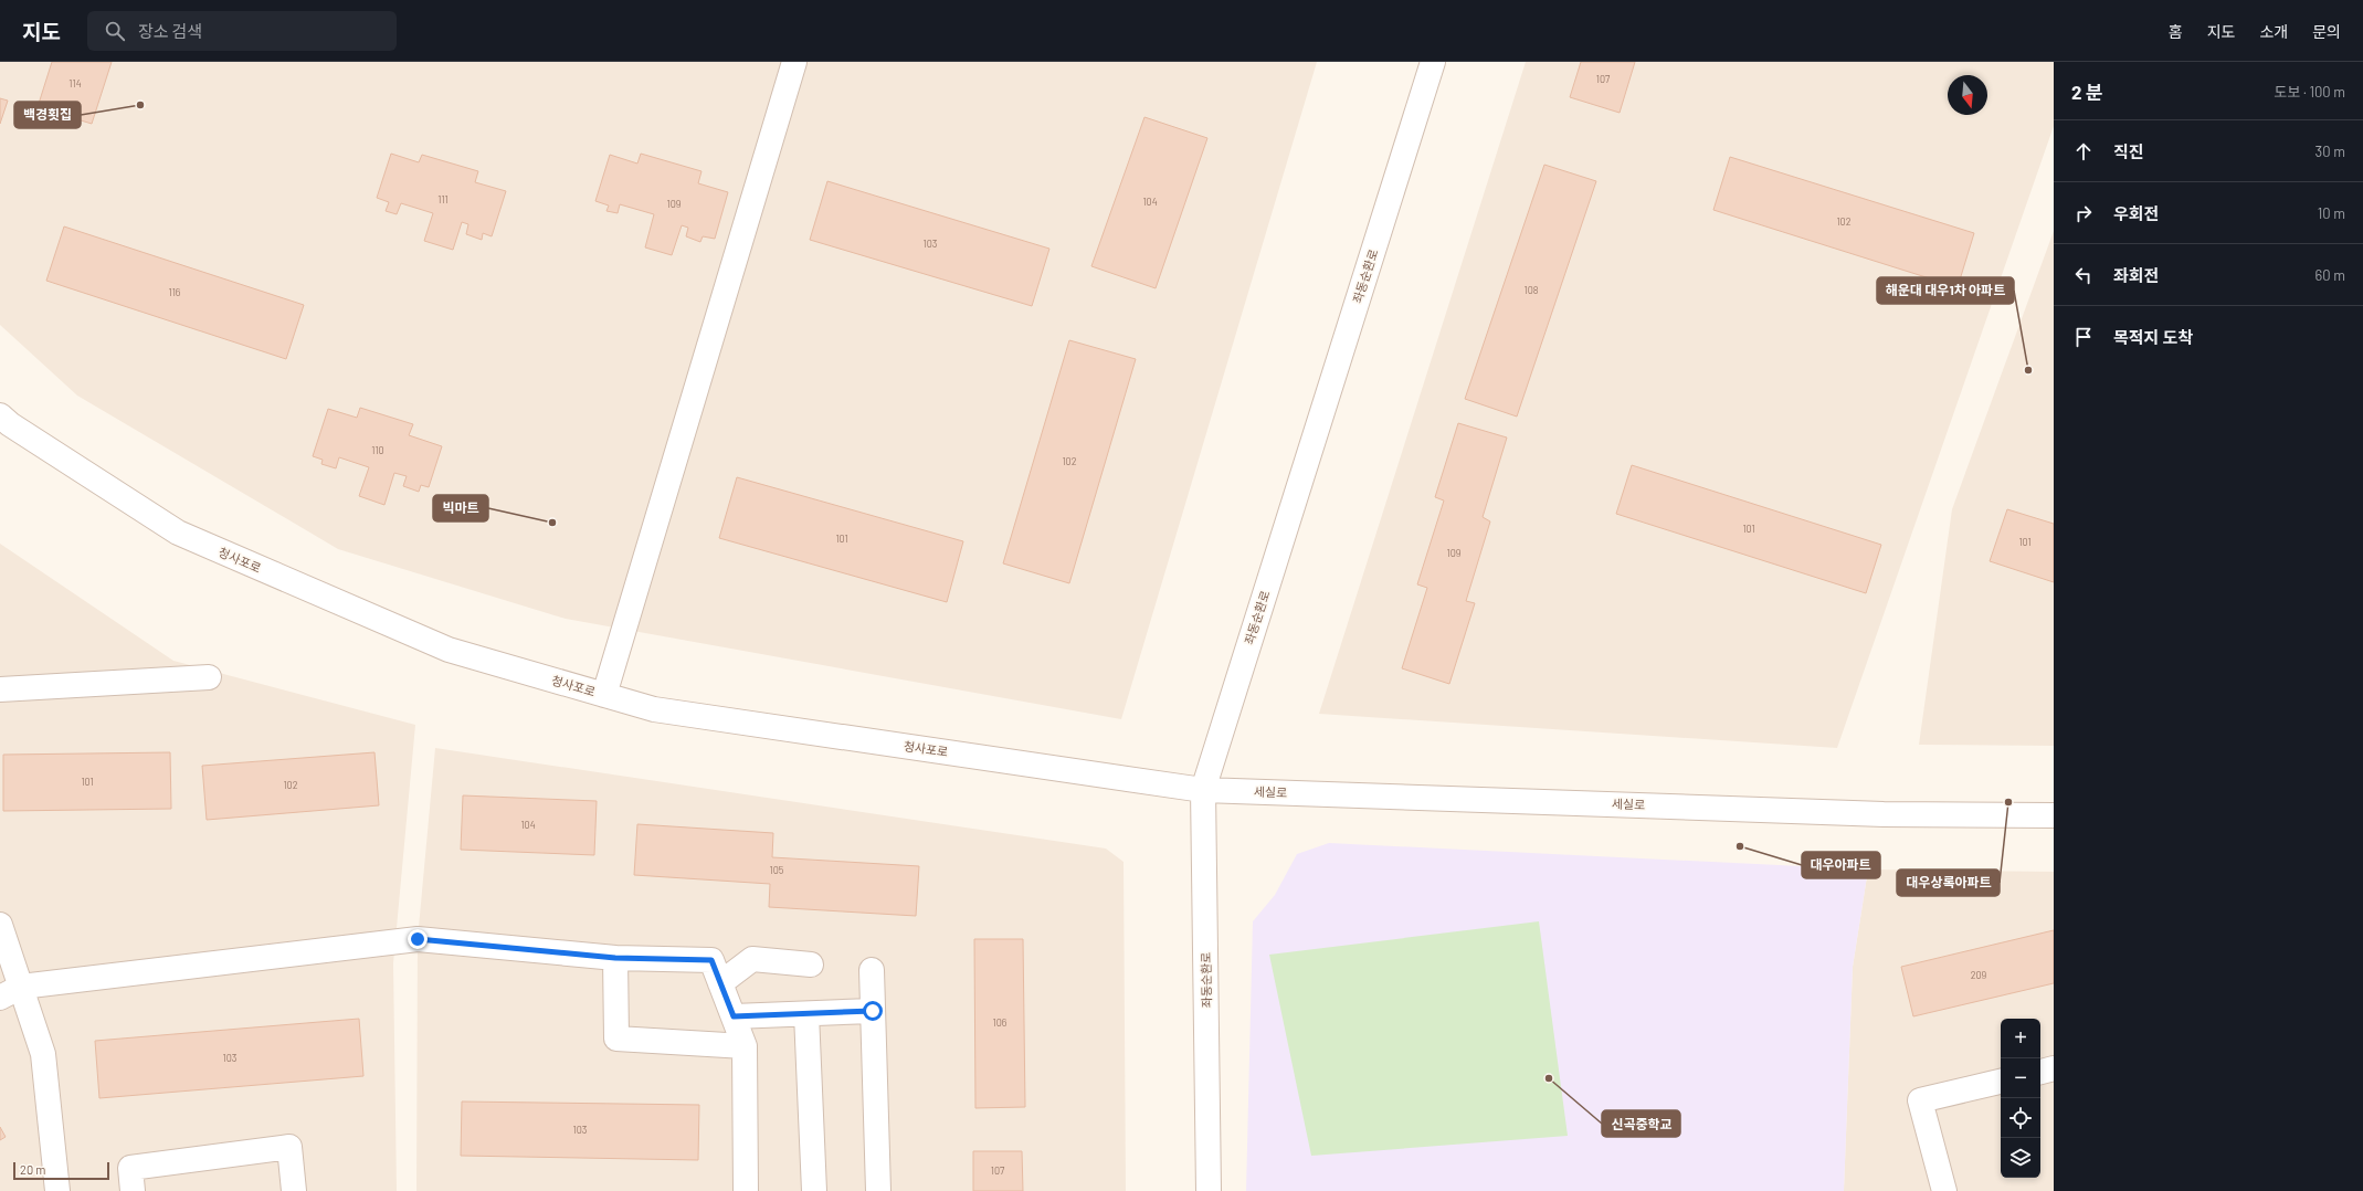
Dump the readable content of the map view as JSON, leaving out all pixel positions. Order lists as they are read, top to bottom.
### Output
{
  "streets": {
    "street": ["좌동순환로", "청사포로", "세실로"]
  },
  "crossings": [
    ["좌동순환로", "청사포로"],
    ["좌동순환로", "세실로"],
    ["청사포로", "세실로"]
  ],
  "places": [
    "백경횟집",
    "해운대 대우1차 아파트",
    "빅마트",
    "대우상록아파트",
    "대우아파트",
    "신곡중학교"
  ],
  "house_numbers": [
    "107",
    "114",
    "111",
    "104",
    "109",
    "102",
    "103",
    "108",
    "116",
    "110",
    "102",
    "101",
    "101",
    "101",
    "109",
    "101",
    "102",
    "104",
    "105",
    "209",
    "106",
    "103",
    "103",
    "107"
  ],
  "scale_bar": "20 m",
  "north": "bottom",
  "page": {
    "header": "지도",
    "search": "장소 검색",
    "nav": [
      "홈",
      "지도",
      "소개",
      "문의"
    ],
    "heading": ["2 분", "도보 · 100 m"],
    "list": [
      ["직진", "30 m"],
      ["우회전", "10 m"],
      ["좌회전", "60 m"],
      "목적지 도착"
    ],
    "map_buttons": ["+", "−"],
    "scale": "20 m"
  }
}
